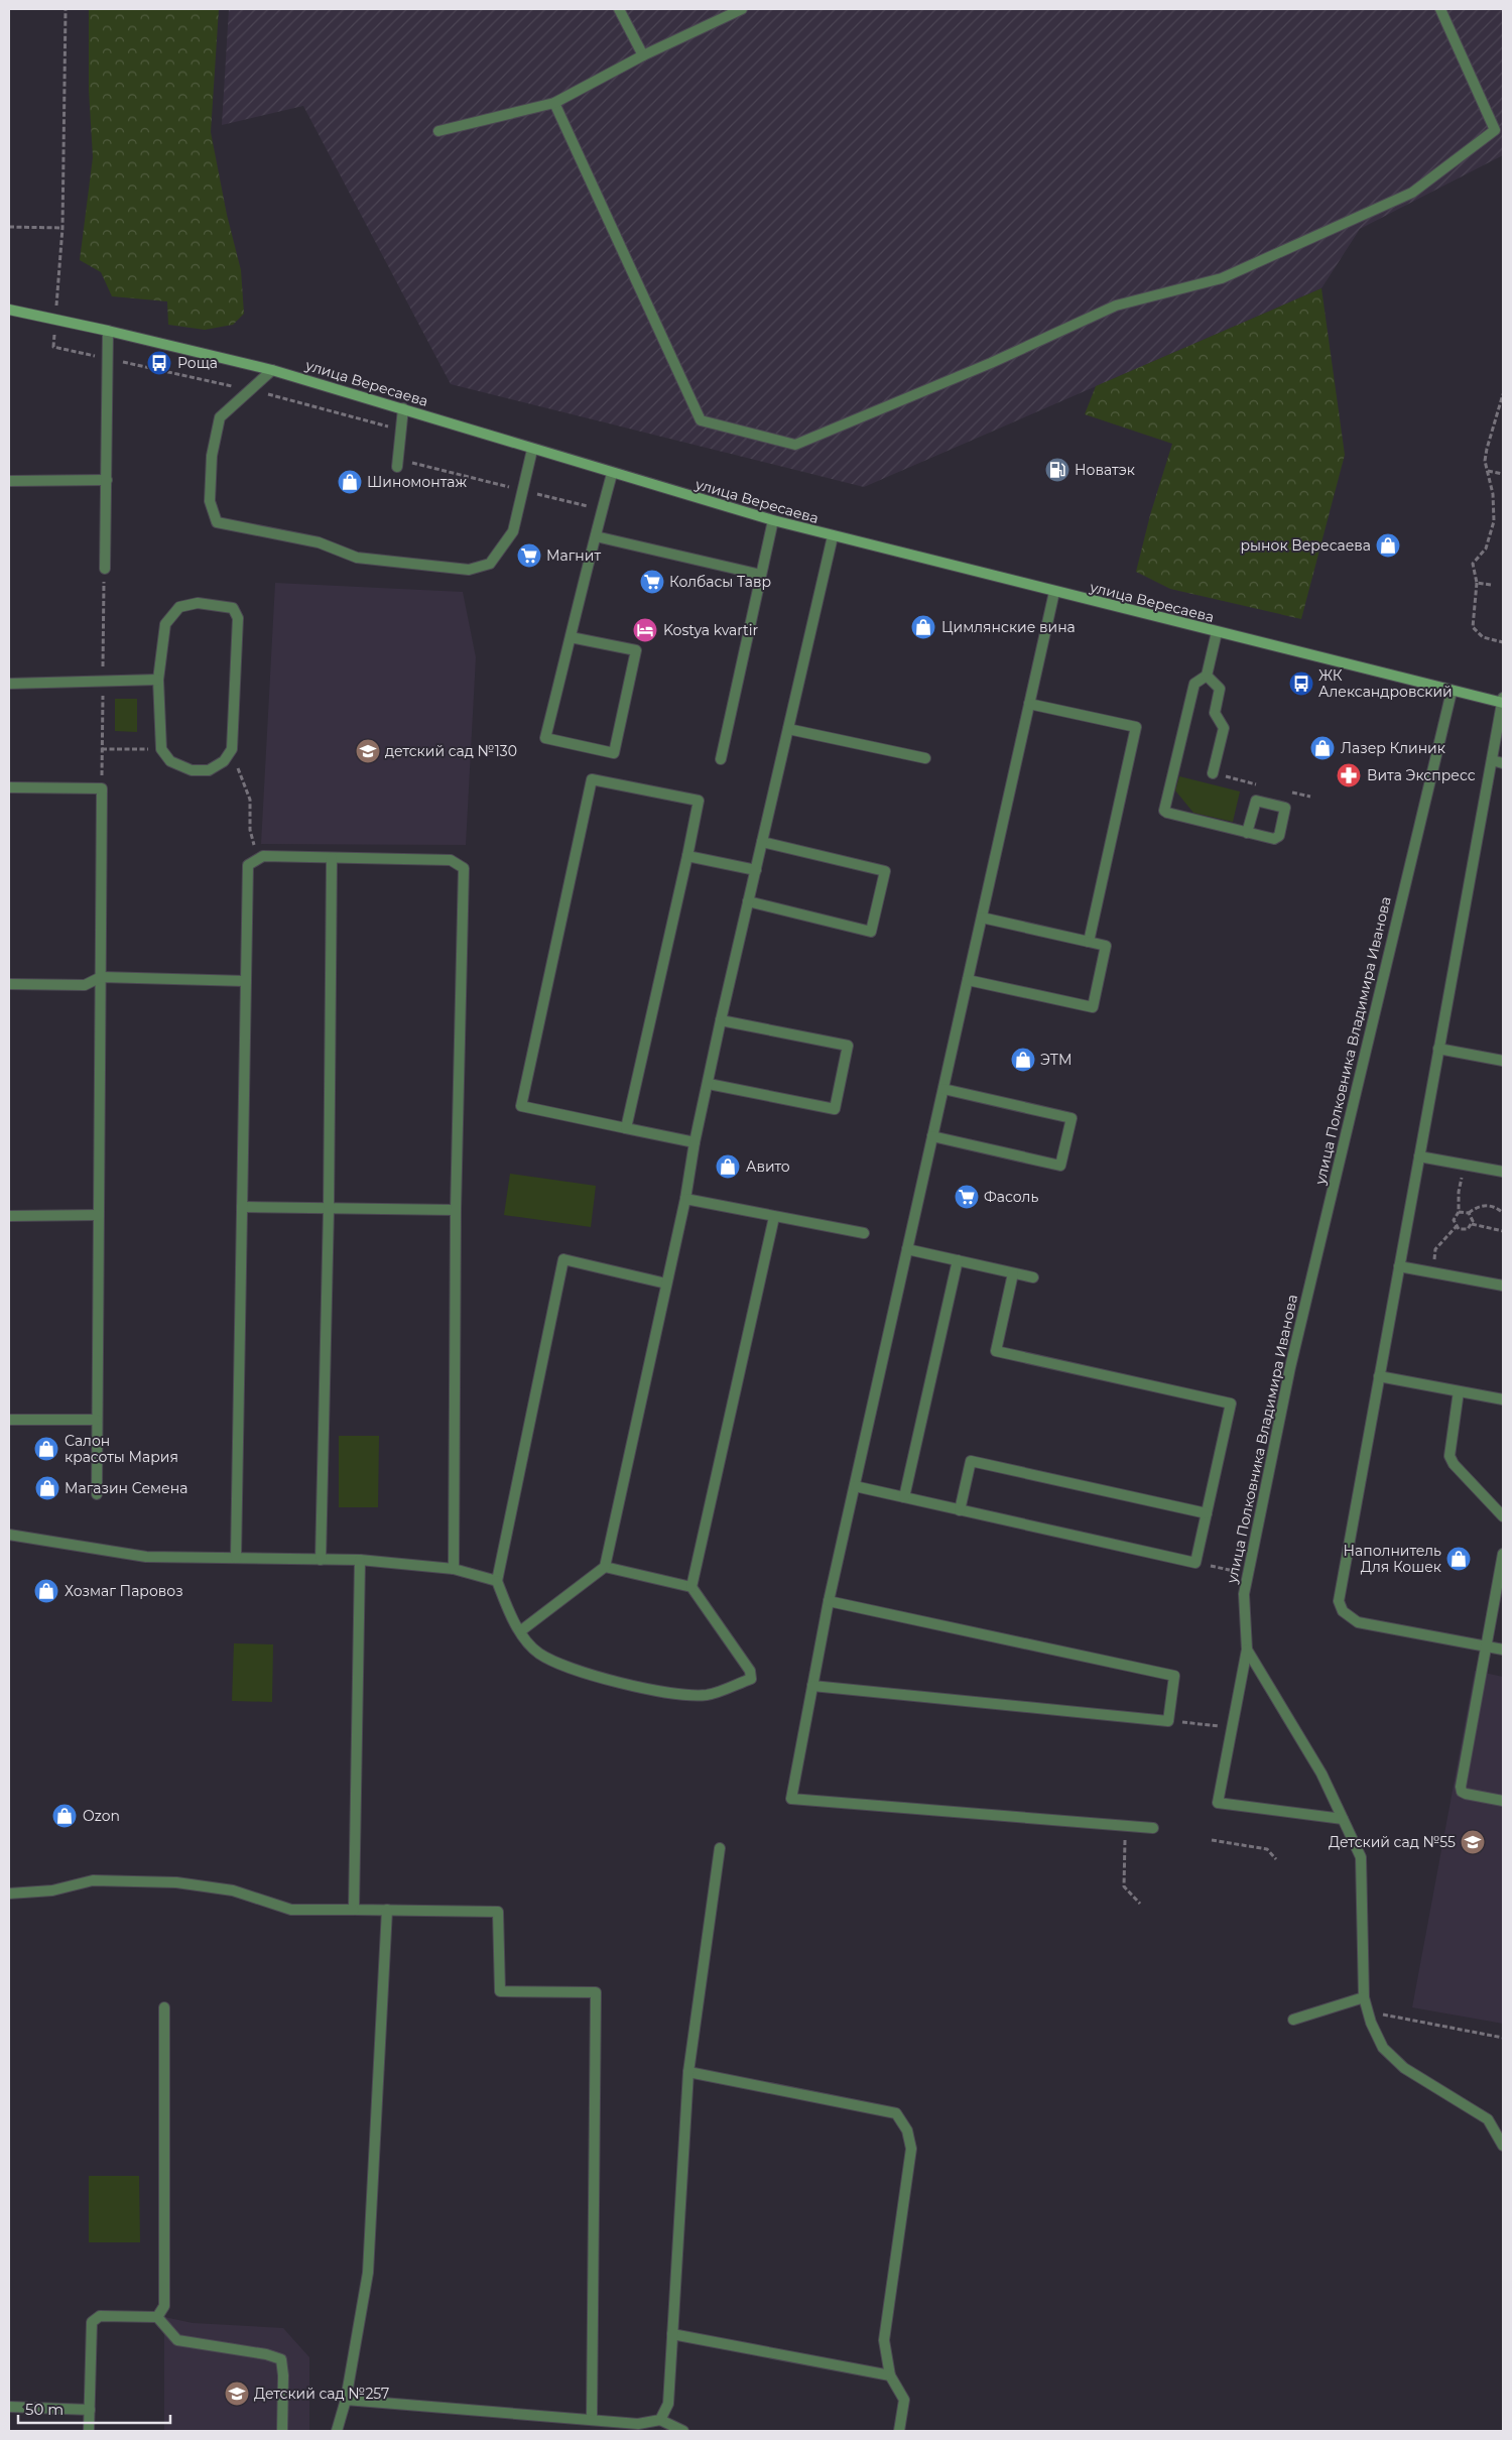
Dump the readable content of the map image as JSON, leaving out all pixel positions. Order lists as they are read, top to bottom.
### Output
{
  "streets": {
    "main road": ["улица Вересаева"],
    "lane": ["улица Полковника Владимира Иванова"]
  },
  "crossings": [
    ["улица Вересаева", "улица Полковника Владимира Иванова"]
  ],
  "places": {
    "bus stop": ["Роща", "ЖК Александровский"],
    "fuel station": ["Новатэк"],
    "shop": [
      "Шиномонтаж",
      "рынок Вересаева",
      "Цимлянские вина",
      "Лазер Клиник",
      "ЭТМ",
      "Авито",
      "Салон красоты Мария",
      "Магазин Семена",
      "Наполнитель Для Кошек",
      "Хозмаг Паровоз",
      "Ozon"
    ],
    "supermarket": ["Магнит", "Колбасы Тавр", "Фасоль"],
    "hotel": ["Kostya kvartir"],
    "school or university": ["детский сад №130", "Детский сад №55", "Детский сад №257"],
    "pharmacy": ["Вита Экспресс"]
  },
  "scale_bar": "50 m"
}
